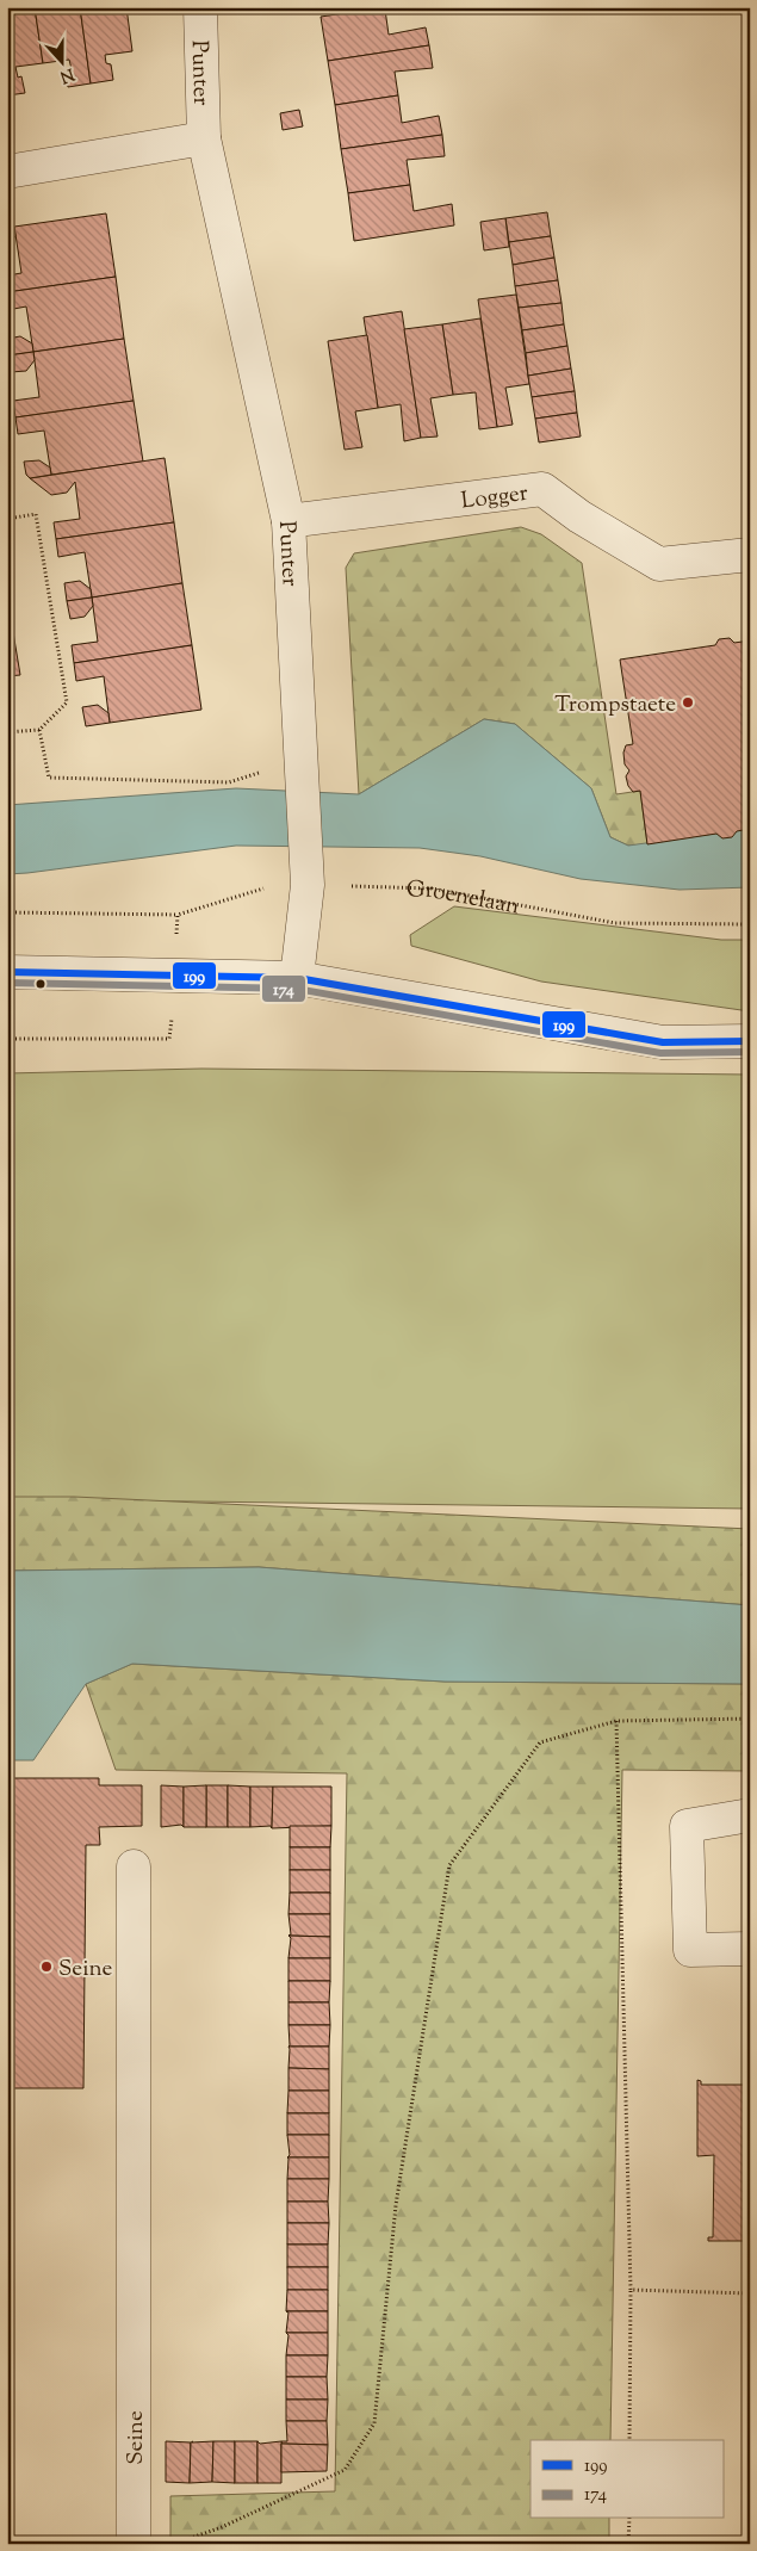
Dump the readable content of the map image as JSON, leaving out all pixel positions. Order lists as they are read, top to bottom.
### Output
{
  "streets": {
    "street": ["Punter", "Logger", "Seine"],
    "path": ["Groenelaan"]
  },
  "crossings": [
    ["Punter", "Logger"],
    ["Punter", "Groenelaan"]
  ],
  "places": ["Trompstaete", "Seine"],
  "lines": ["transit line 199", "transit line 174"],
  "legend": ["199", "174"],
  "north": "bottom"
}
